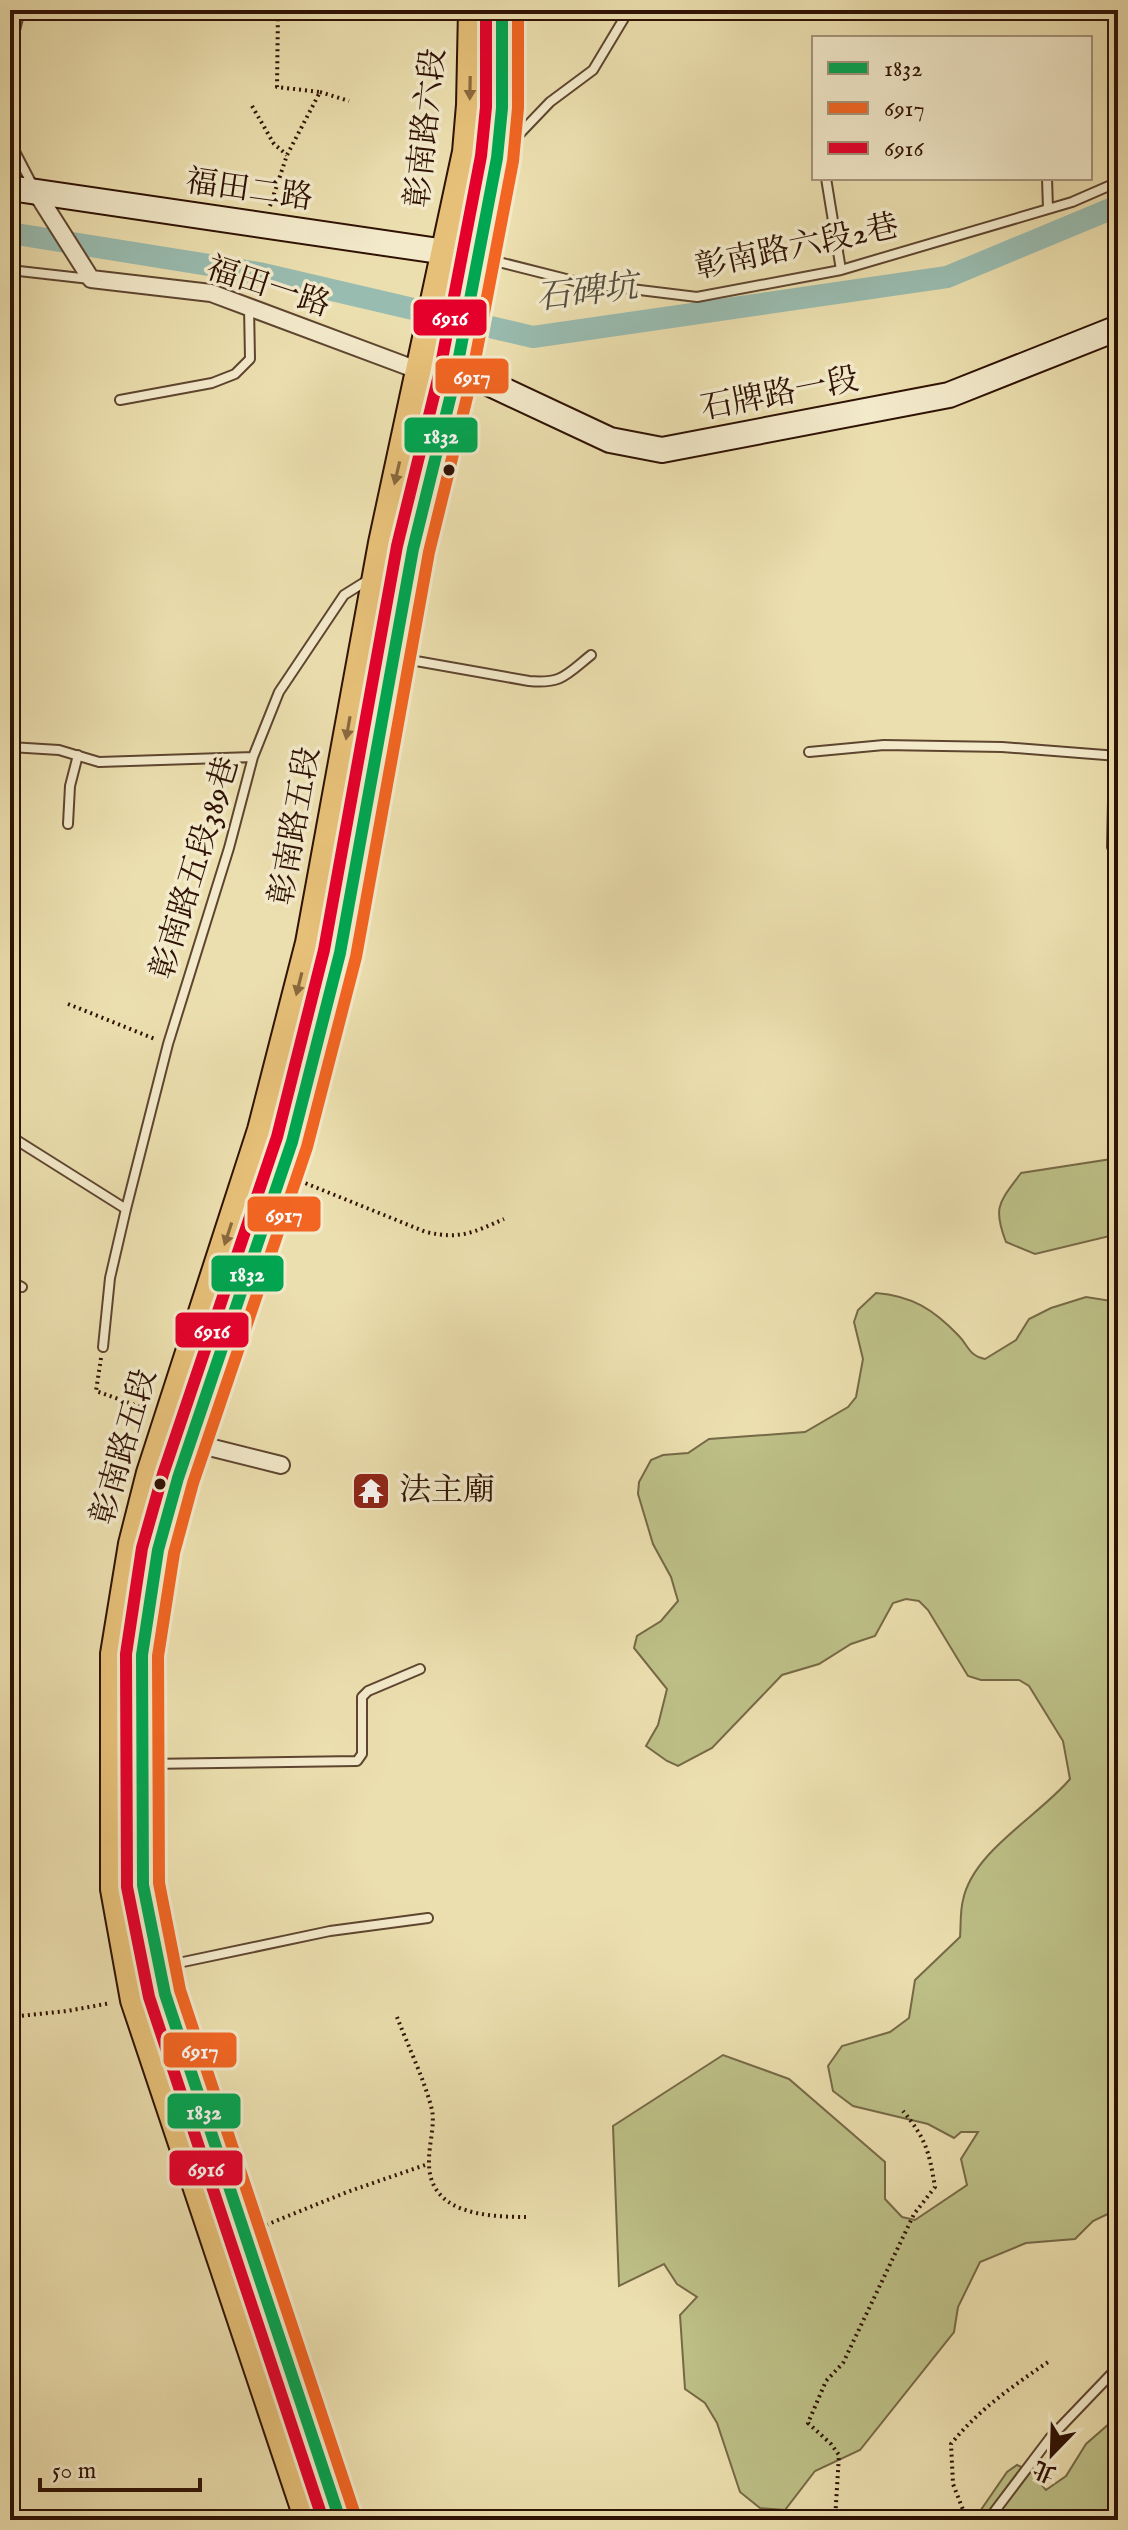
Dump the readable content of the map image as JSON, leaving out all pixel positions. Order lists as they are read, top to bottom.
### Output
{
  "streets": {
    "main road": ["彰南路六段", "彰南路五段"],
    "street": ["福田二路", "福田一路", "石牌路一段"],
    "lane": ["彰南路六段2巷", "彰南路五段389巷"]
  },
  "crossings": [
    ["彰南路六段", "福田二路"],
    ["彰南路六段", "彰南路六段2巷"],
    ["彰南路六段", "彰南路五段"],
    ["福田二路", "彰南路六段2巷"],
    ["福田一路", "石牌路一段"],
    ["福田一路", "彰南路五段"],
    ["石牌路一段", "彰南路五段"],
    ["彰南路五段", "彰南路五段389巷"]
  ],
  "water": ["石碑坑"],
  "places": {
    "temple": ["法主廟"]
  },
  "lines": ["transit line 1832", "transit line 6917", "transit line 6916"],
  "legend": ["1832", "6917", "6916"],
  "scale_bar": "50 m",
  "north": "bottom left"
}
